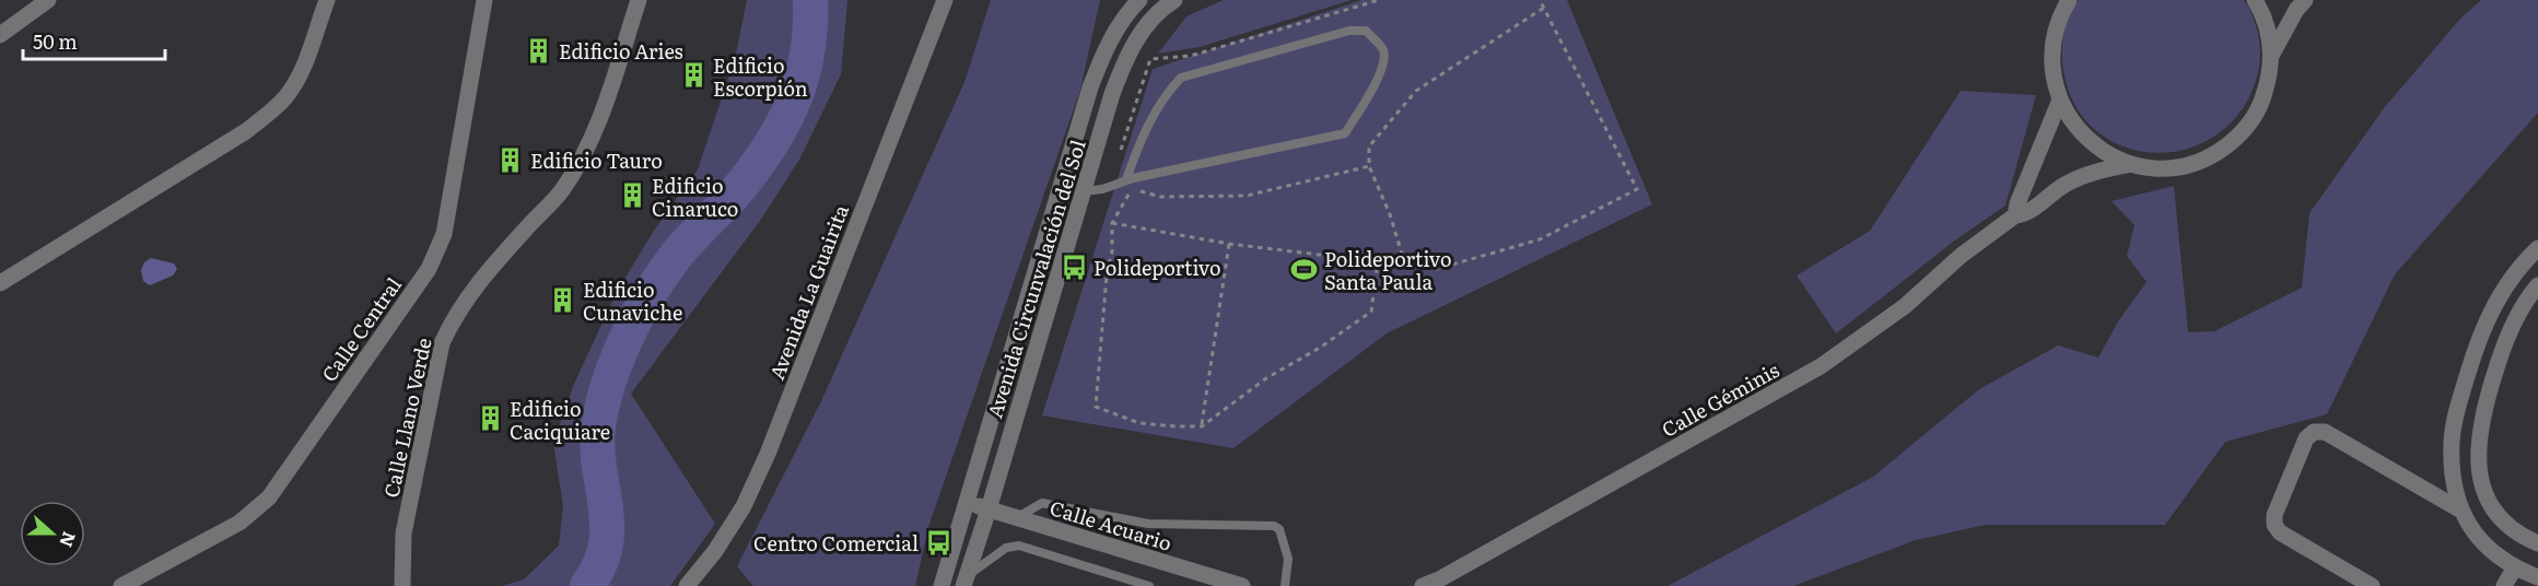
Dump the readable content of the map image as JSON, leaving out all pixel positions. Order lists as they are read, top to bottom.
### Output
{
  "streets": {
    "street": [
      "Avenida Circunvalación del Sol",
      "Avenida La Guairita",
      "Calle Central",
      "Calle Géminis",
      "Calle Llano Verde",
      "Calle Acuario"
    ]
  },
  "crossings": [
    ["Avenida Circunvalación del Sol", "Calle Acuario"]
  ],
  "places": {
    "building": [
      "Edificio Aries",
      "Edificio Escorpión",
      "Edificio Tauro",
      "Edificio Cinaruco",
      "Edificio Cunaviche",
      "Edificio Caciquiare"
    ],
    "bus stop": ["Polideportivo", "Centro Comercial"],
    "sports": ["Polideportivo Santa Paula"]
  },
  "scale_bar": "50 m",
  "north": "right"
}
